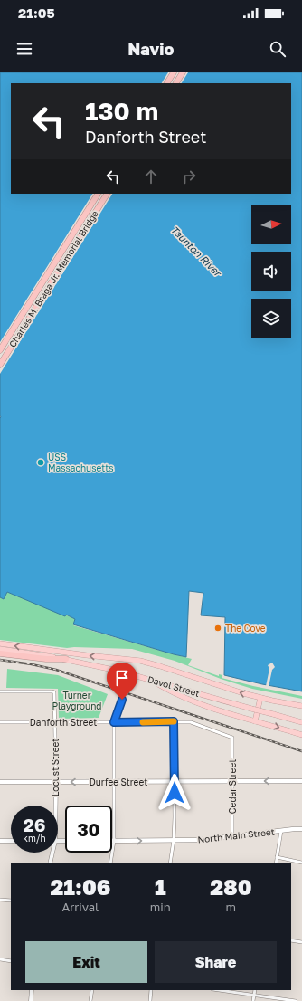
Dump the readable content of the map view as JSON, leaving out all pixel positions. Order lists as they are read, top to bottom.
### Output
{
  "streets": {
    "highway": ["Charles M. Braga Jr. Memorial Bridge", "Davol Street"],
    "main road": ["Durfee Street", "North Main Street"],
    "street": ["Danforth Street", "Locust Street", "Cedar Street"]
  },
  "crossings": [
    ["Danforth Street", "Locust Street"],
    ["Danforth Street", "Cedar Street"],
    ["Locust Street", "Durfee Street"],
    ["Durfee Street", "Cedar Street"],
    ["Cedar Street", "North Main Street"]
  ],
  "one_way": ["Durfee Street"],
  "water": ["Taunton River"],
  "parks": ["Turner Playground"],
  "places": ["USS Massachusetts", "The Cove"],
  "north": "right",
  "page": {
    "status": "21:05",
    "header": "Navio",
    "turn": ["130 m", "Danforth Street"],
    "speed": "26 km/h",
    "limit": "30",
    "eta": [
      "21:06",
      "Arrival",
      "1",
      "min",
      "280",
      "m"
    ],
    "buttons": ["Exit", "Share"]
  }
}
